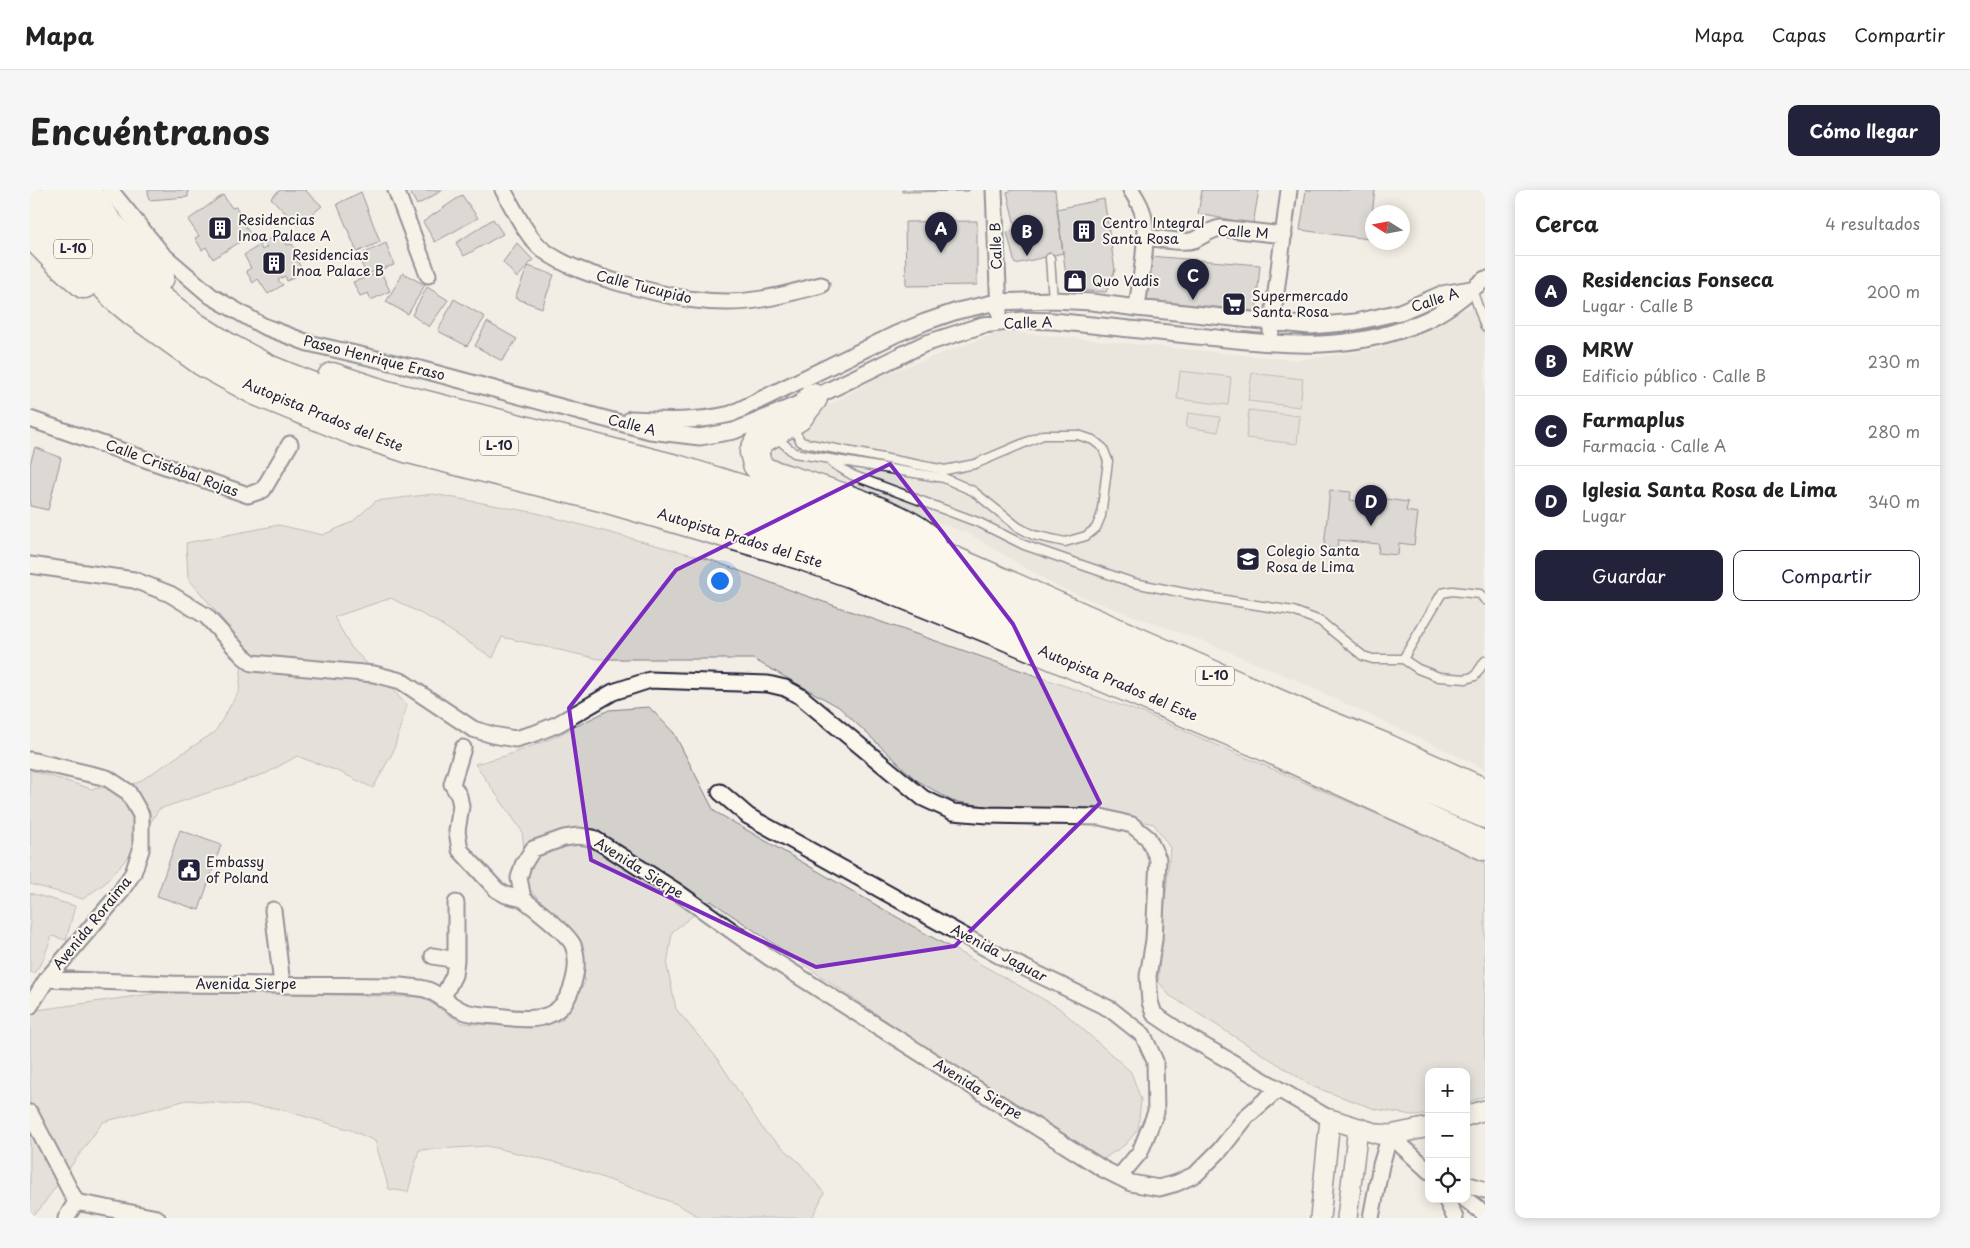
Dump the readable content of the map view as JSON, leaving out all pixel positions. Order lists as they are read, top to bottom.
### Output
{
  "streets": {
    "highway": ["L-10", "Autopista Prados del Este"],
    "street": [
      "Calle M",
      "Calle B",
      "Calle Tucupido",
      "Calle A",
      "Paseo Henrique Eraso",
      "Calle Cristóbal Rojas",
      "Avenida Sierpe",
      "Avenida Roraima",
      "Avenida Jaguar"
    ]
  },
  "crossings": [
    ["Calle B", "Calle A"],
    ["L-10", "Autopista Prados del Este"],
    ["Calle A", "Paseo Henrique Eraso"],
    ["Avenida Sierpe", "Avenida Roraima"],
    ["Avenida Sierpe", "Avenida Jaguar"]
  ],
  "places": {
    "building": ["Residencias Inoa Palace A", "Centro Integral Santa Rosa", "Residencias Inoa Palace B"],
    "shop": ["Quo Vadis"],
    "supermarket": ["Supermercado Santa Rosa"],
    "school or university": ["Colegio Santa Rosa de Lima"],
    "public building": ["Embassy of Poland"]
  },
  "north": "left",
  "page": {
    "header": "Mapa",
    "nav": ["Mapa", "Capas", "Compartir"],
    "title": "Encuéntranos",
    "buttons": [
      "Cómo llegar",
      ["Guardar", "Compartir"]
    ],
    "heading": ["Cerca", "4 resultados"],
    "pins": [
      "A",
      "B",
      "C",
      "D"
    ],
    "list": [
      {
        "mark": "A",
        "name": "Residencias Fonseca",
        "note": "Lugar · Calle B",
        "value": "200 m"
      },
      {
        "mark": "B",
        "name": "MRW",
        "note": "Edificio público · Calle B",
        "value": "230 m"
      },
      {
        "mark": "C",
        "name": "Farmaplus",
        "note": "Farmacia · Calle A",
        "value": "280 m"
      },
      {
        "mark": "D",
        "name": "Iglesia Santa Rosa de Lima",
        "note": "Lugar",
        "value": "340 m"
      }
    ],
    "map_buttons": ["+", "−"]
  }
}
